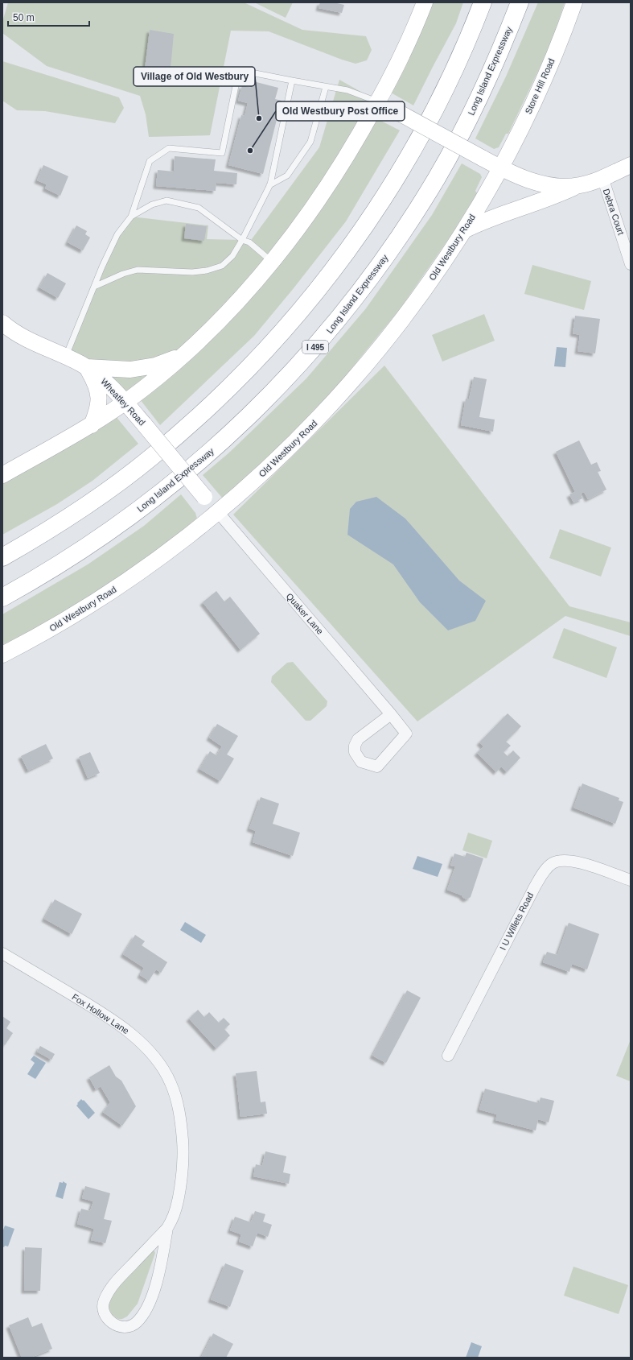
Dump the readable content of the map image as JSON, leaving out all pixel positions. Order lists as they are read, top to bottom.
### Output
{
  "streets": {
    "highway": ["Long Island Expressway", "I 495"],
    "main road": ["Store Hill Road", "Old Westbury Road", "Wheatley Road"],
    "street": [
      "Debra Court",
      "Quaker Lane",
      "I U Willets Road",
      "Fox Hollow Lane"
    ]
  },
  "crossings": [
    ["Store Hill Road", "Old Westbury Road"],
    ["Old Westbury Road", "Wheatley Road"],
    ["Old Westbury Road", "Quaker Lane"],
    ["Wheatley Road", "Quaker Lane"]
  ],
  "places": ["Village of Old Westbury", "Old Westbury Post Office"],
  "scale_bar": "50 m"
}
